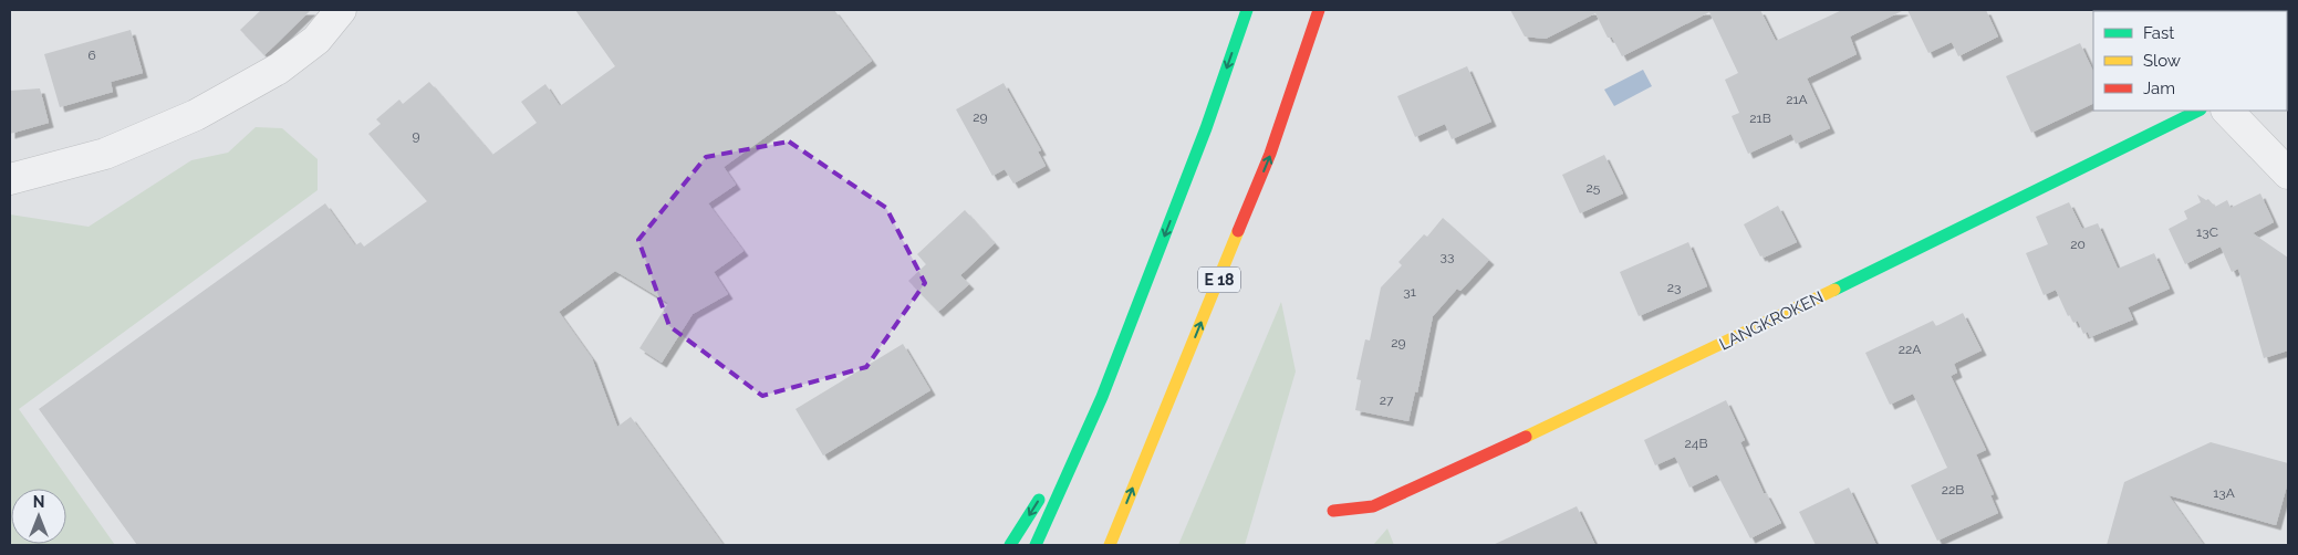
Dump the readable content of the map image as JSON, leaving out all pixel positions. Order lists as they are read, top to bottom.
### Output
{
  "streets": {
    "main road": ["E 18", "LANGKROKEN"]
  },
  "house_numbers": [
    "6",
    "21A",
    "29",
    "21B",
    "9",
    "25",
    "13C",
    "20",
    "33",
    "23",
    "31",
    "29",
    "22A",
    "27",
    "24B",
    "22B",
    "13A"
  ],
  "legend": ["Fast", "Slow", "Jam"],
  "north": "top"
}
